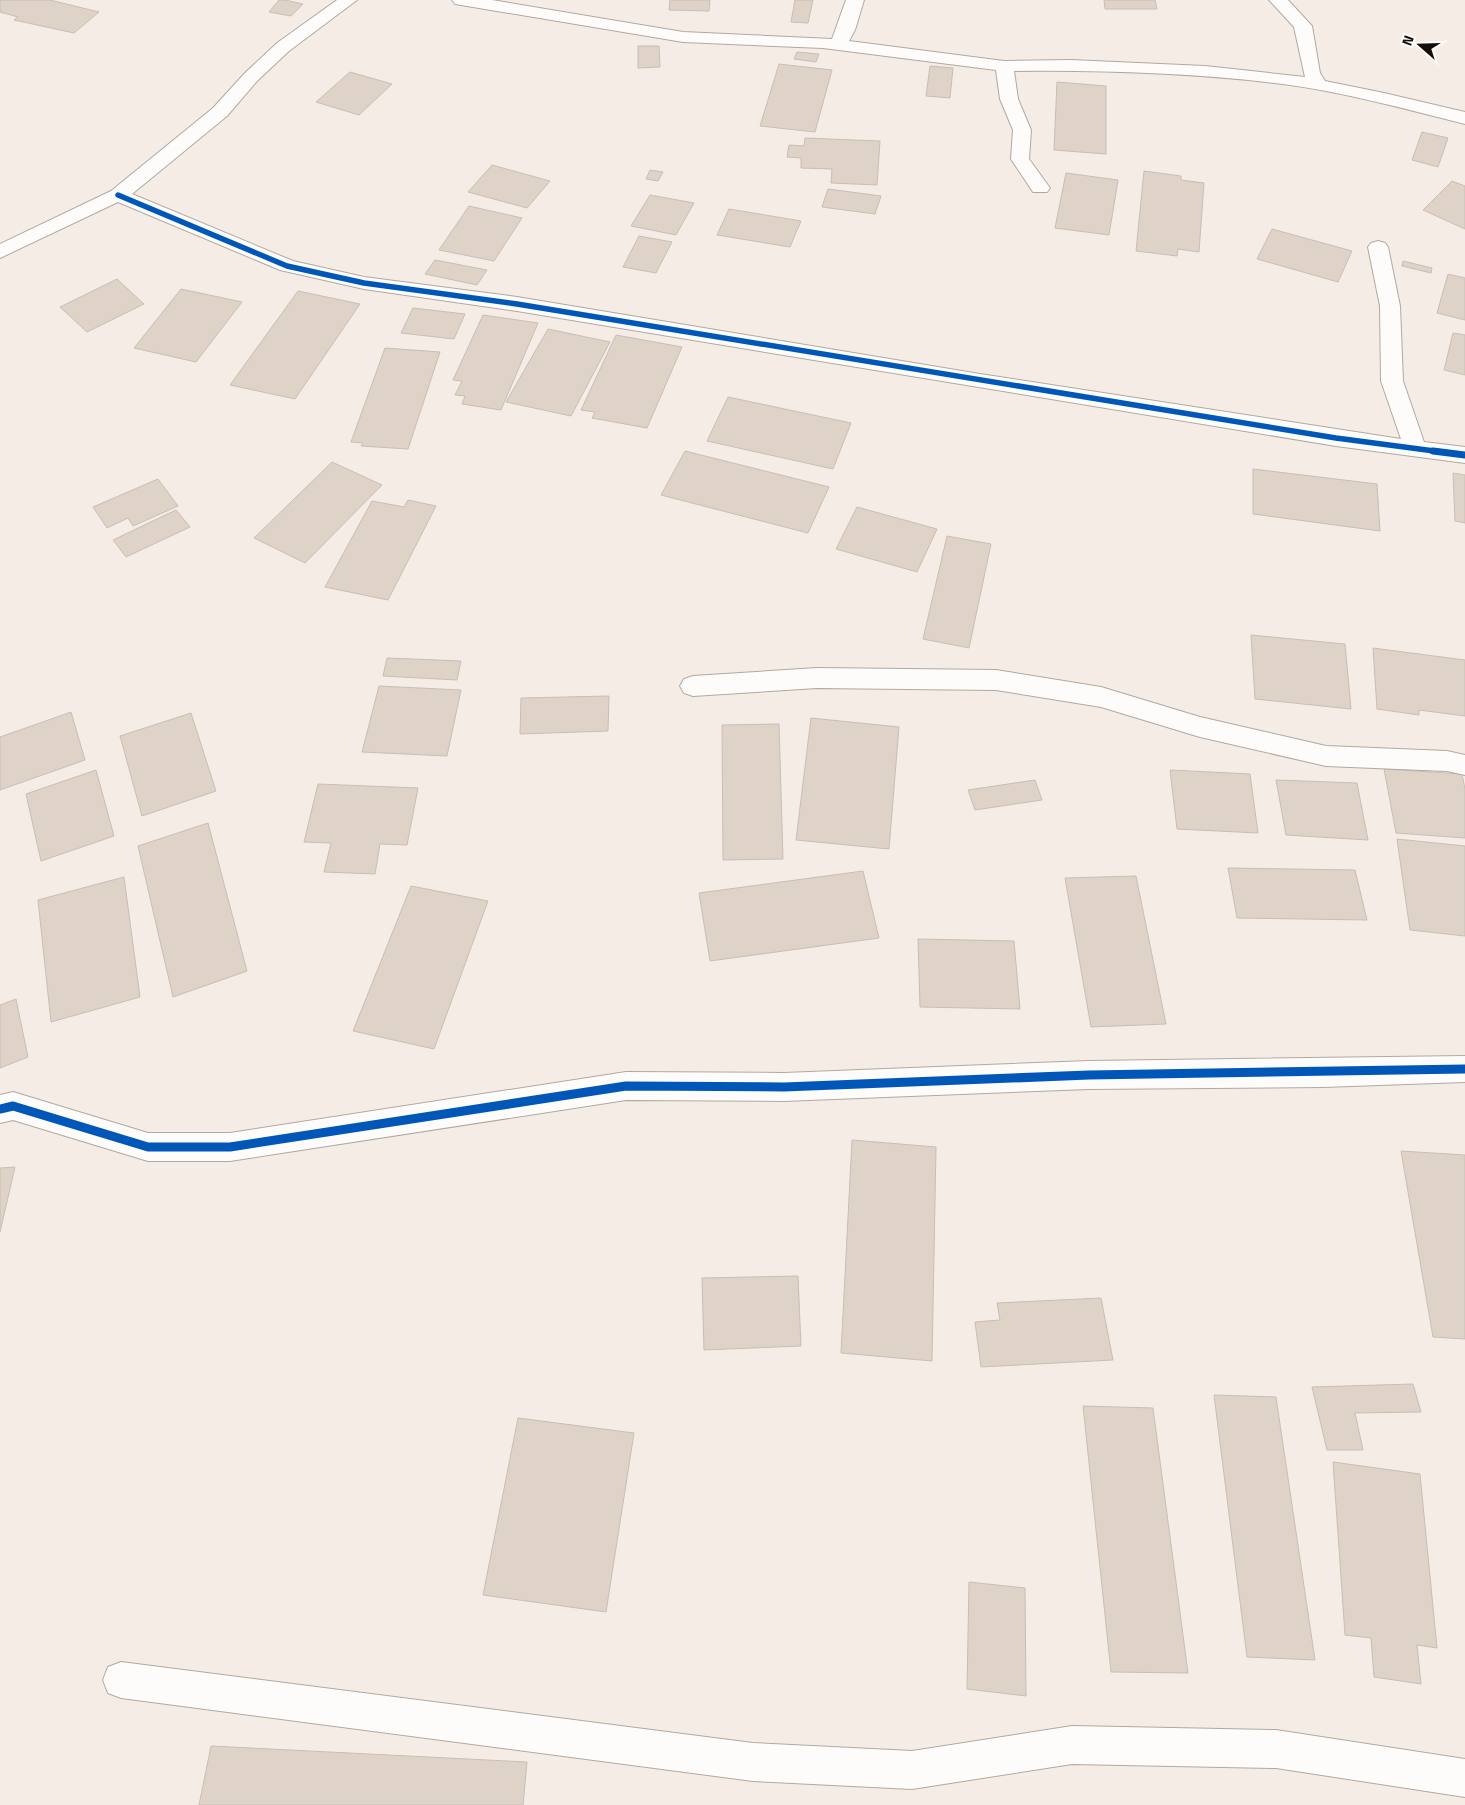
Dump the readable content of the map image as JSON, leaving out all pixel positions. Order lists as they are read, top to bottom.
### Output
{
  "north": "left"
}
